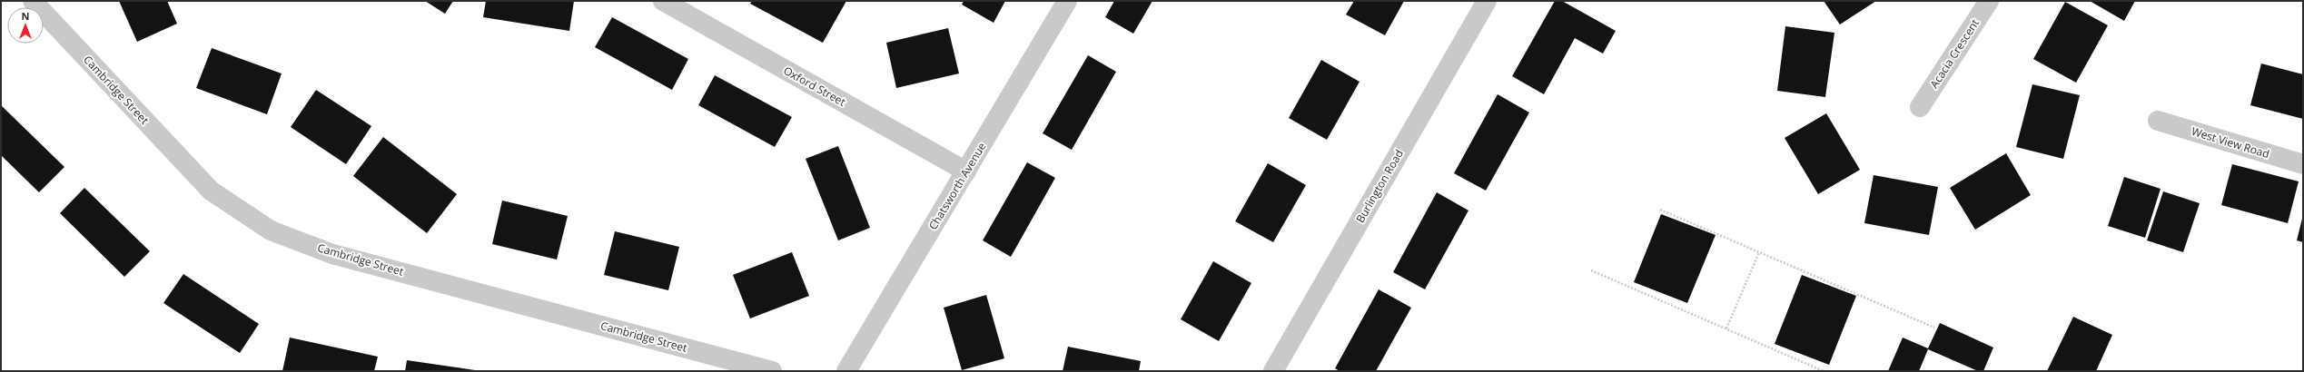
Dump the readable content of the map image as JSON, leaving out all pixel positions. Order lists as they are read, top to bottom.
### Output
{
  "streets": {
    "street": [
      "Acacia Crescent",
      "Oxford Street",
      "Cambridge Street",
      "West View Road",
      "Chatsworth Avenue",
      "Burlington Road"
    ]
  },
  "crossings": [
    ["Oxford Street", "Chatsworth Avenue"]
  ],
  "north": "top"
}
